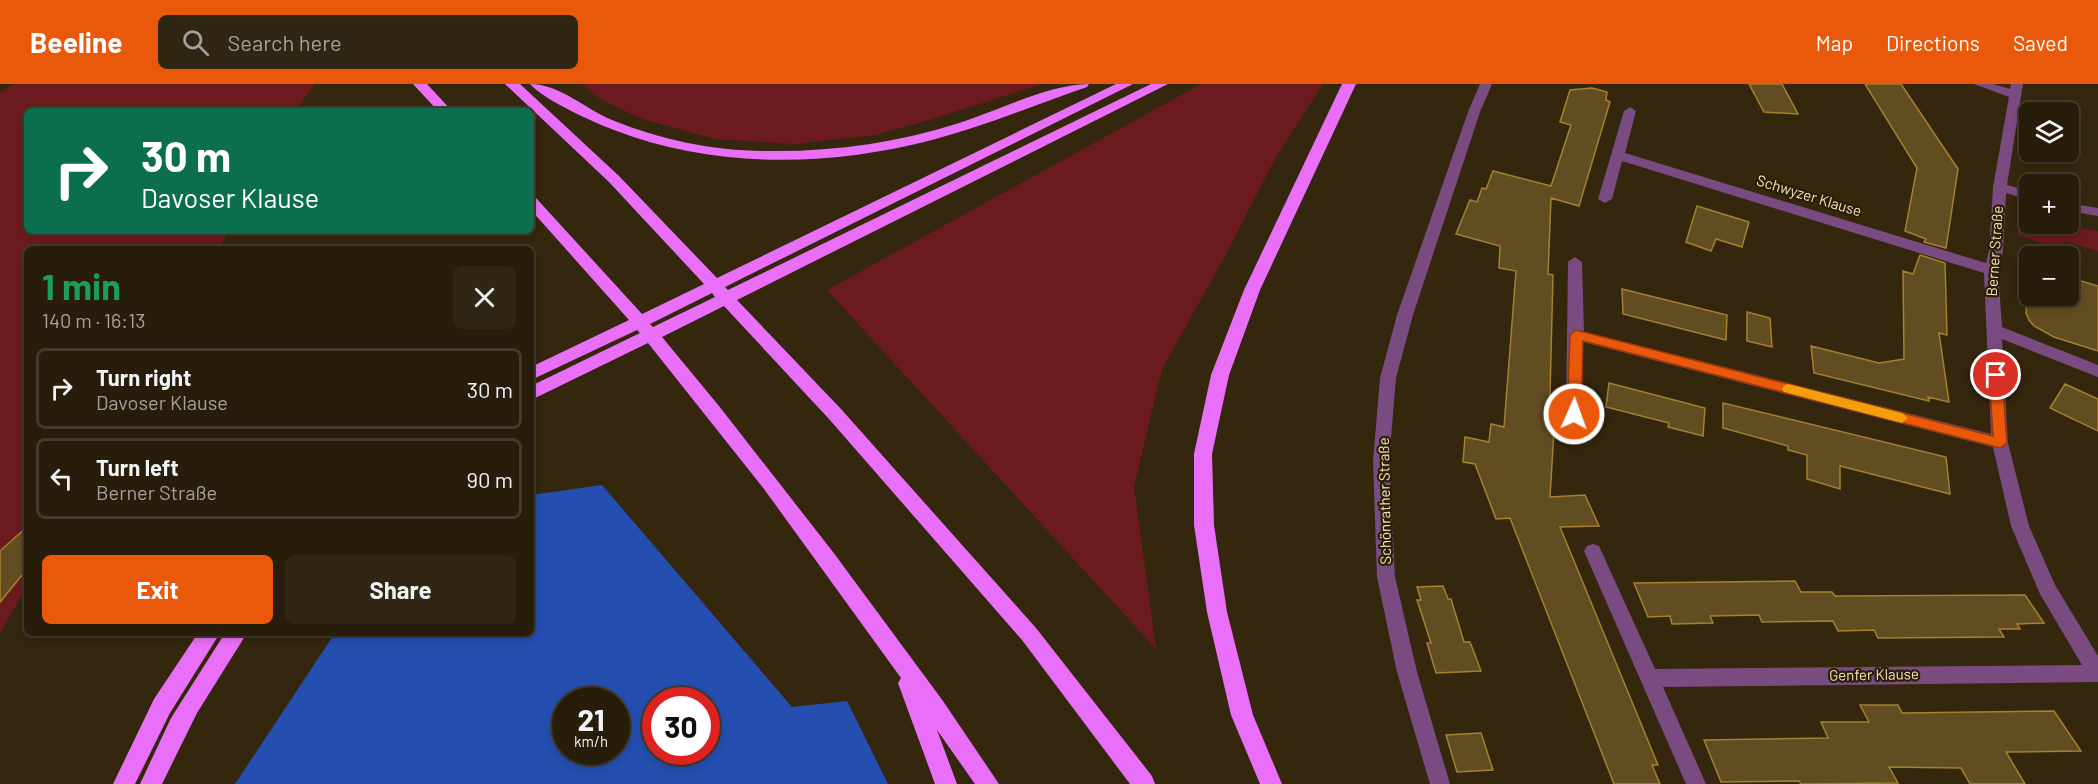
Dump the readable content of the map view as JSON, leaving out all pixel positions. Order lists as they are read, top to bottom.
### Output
{
  "streets": {
    "street": [
      "Schwyzer Klause",
      "Berner Straße",
      "Schönrather Straße",
      "Genfer Klause"
    ]
  },
  "crossings": [
    ["Schwyzer Klause", "Berner Straße"],
    ["Berner Straße", "Genfer Klause"]
  ],
  "page": {
    "header": "Beeline",
    "search": "Search here",
    "nav": ["Map", "Directions", "Saved"],
    "map_buttons": ["+", "−"],
    "turn": ["30 m", "Davoser Klause"],
    "heading": ["1 min", "140 m · 16:13"],
    "list": [
      {
        "name": "Turn right",
        "note": "Davoser Klause",
        "value": "30 m"
      },
      {
        "name": "Turn left",
        "note": "Berner Straße",
        "value": "90 m"
      }
    ],
    "buttons": ["Exit", "Share"],
    "speed": "21 km/h",
    "limit": "30"
  }
}
